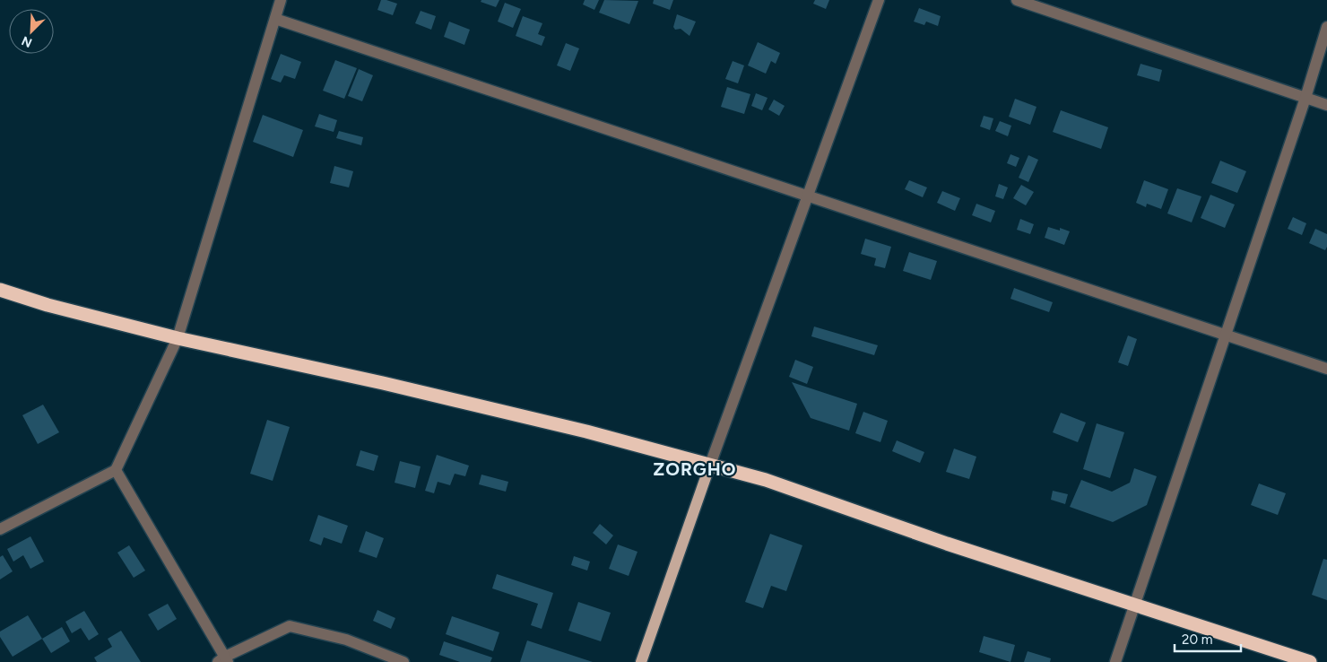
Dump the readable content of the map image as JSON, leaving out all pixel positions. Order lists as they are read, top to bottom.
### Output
{
  "districts": ["ZORGHO"],
  "scale_bar": "20 m",
  "north": "bottom left"
}
